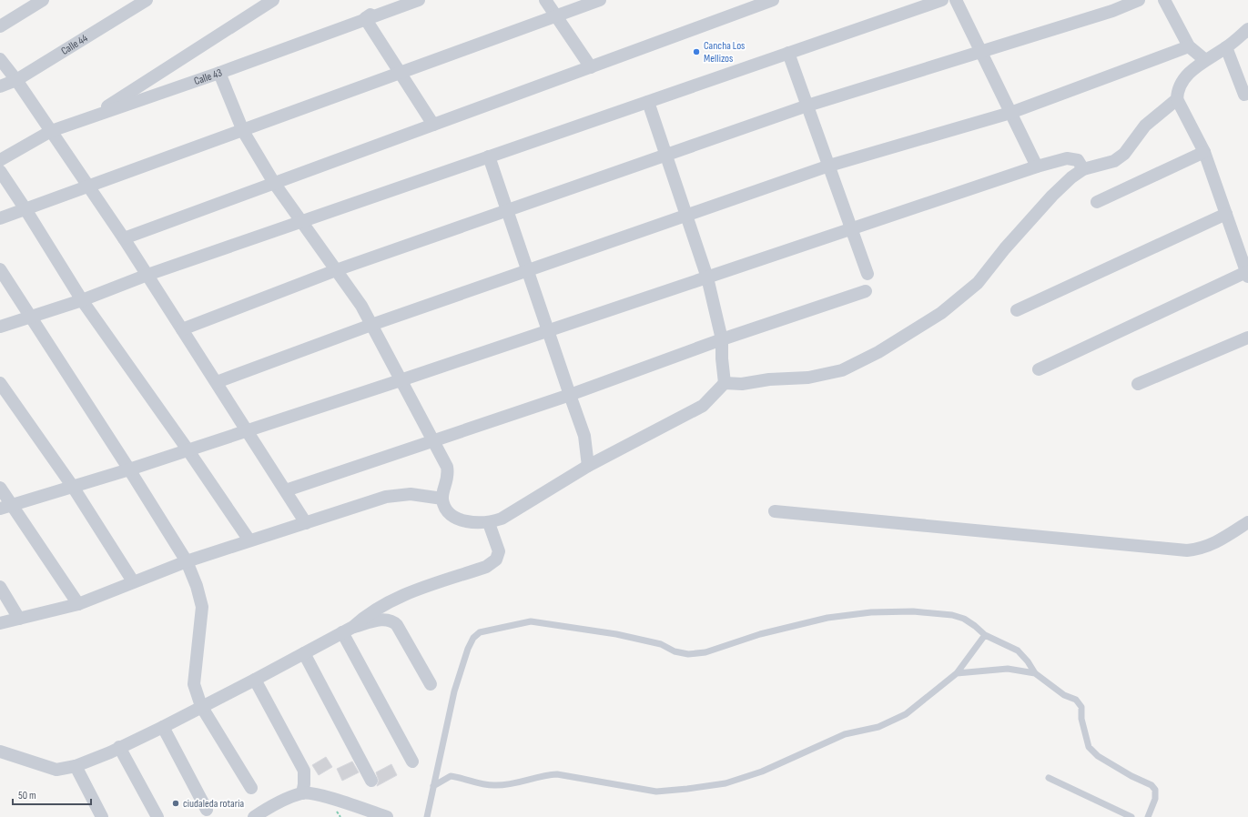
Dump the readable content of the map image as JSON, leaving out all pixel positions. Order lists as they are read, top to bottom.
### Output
{
  "streets": {
    "street": ["Calle 44", "Calle 43"]
  },
  "places": ["Cancha Los Mellizos", "ciudaleda rotaria"],
  "scale_bar": "50 m"
}
